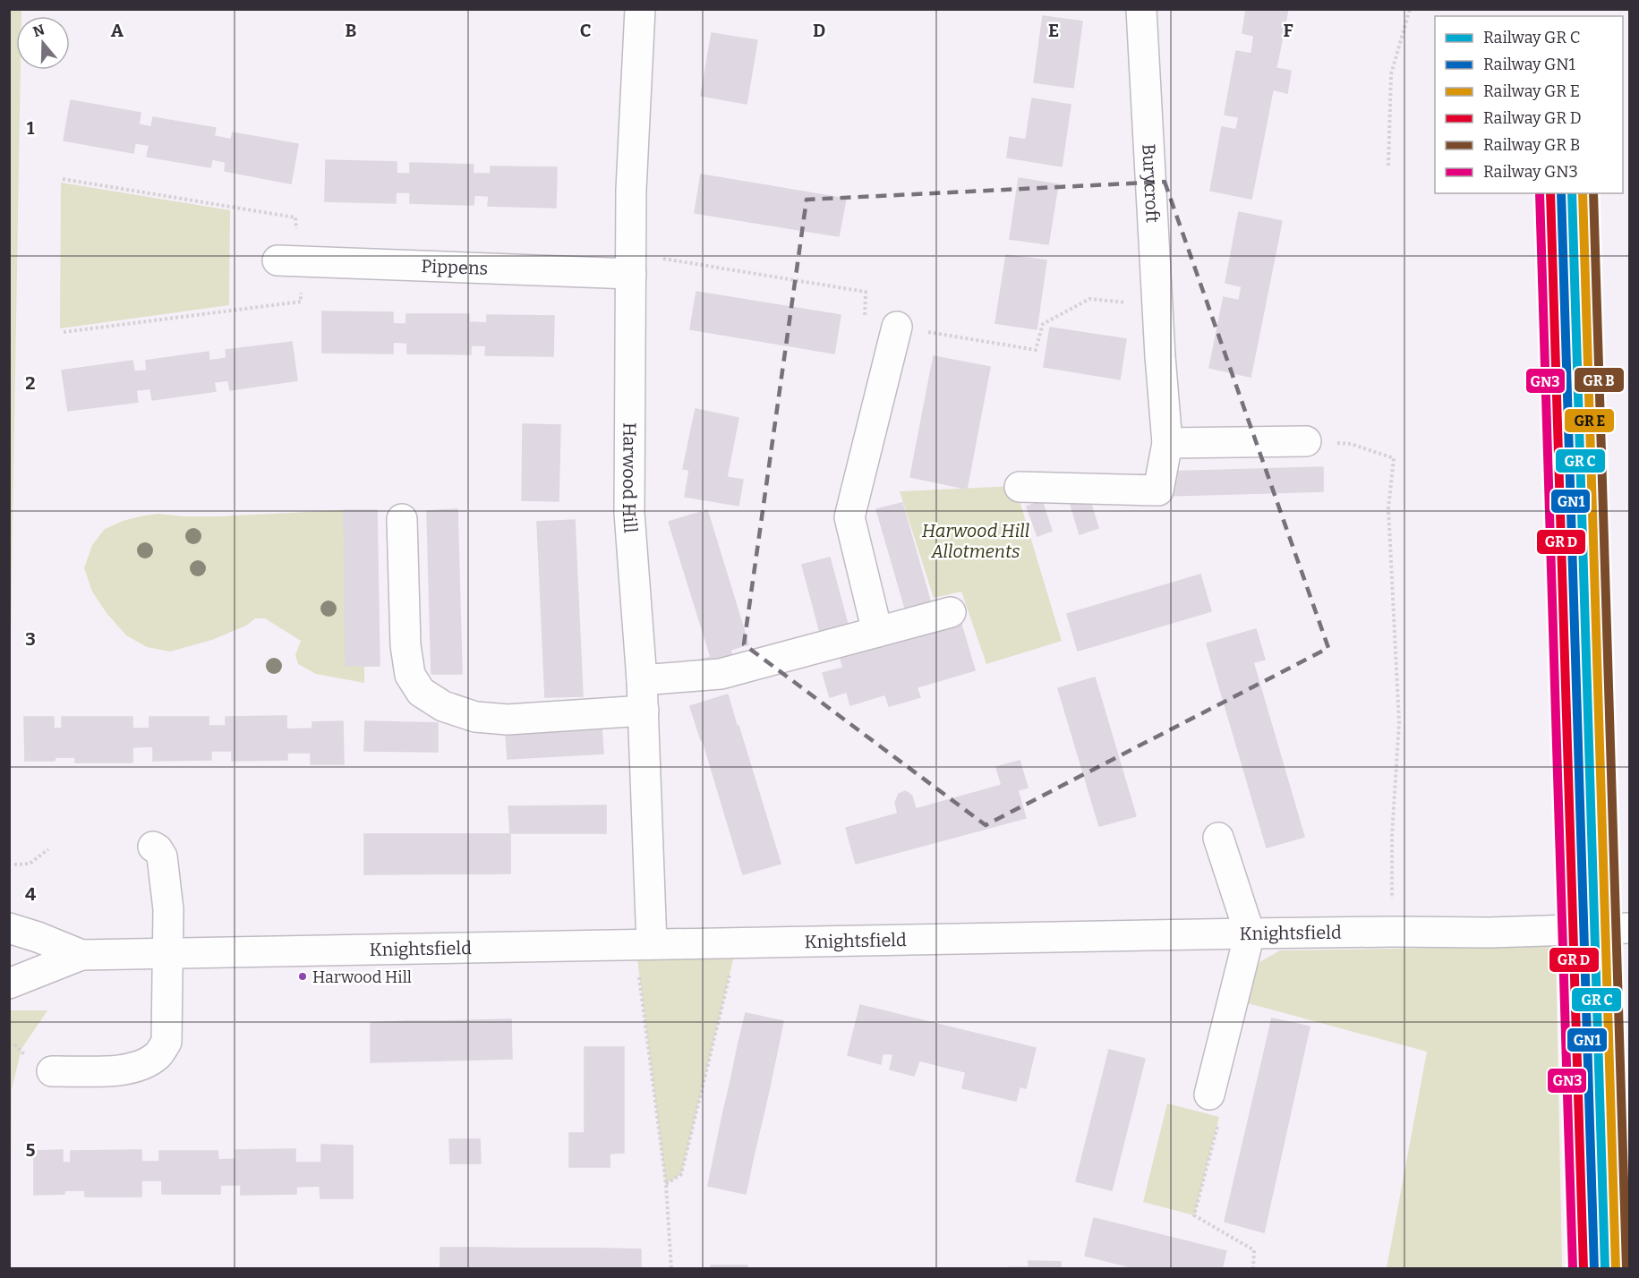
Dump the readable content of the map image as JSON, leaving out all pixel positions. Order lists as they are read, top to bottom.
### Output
{
  "streets": {
    "street": [
      "Burycroft",
      "Pippens",
      "Harwood Hill",
      "Knightsfield"
    ]
  },
  "crossings": [
    ["Pippens", "Harwood Hill"],
    ["Harwood Hill", "Knightsfield"]
  ],
  "parks": ["Harwood Hill Allotments"],
  "places": ["Harwood Hill"],
  "lines": ["rail line GN1", "rail line GN3"],
  "legend": [
    "Railway GR C",
    "Railway GN1",
    "Railway GR E",
    "Railway GR D",
    "Railway GR B",
    "Railway GN3"
  ],
  "north": "top",
  "grid": {
    "columns": [
      "A",
      "B",
      "C",
      "D",
      "E",
      "F"
    ],
    "rows": [
      "1",
      "2",
      "3",
      "4",
      "5"
    ]
  }
}
